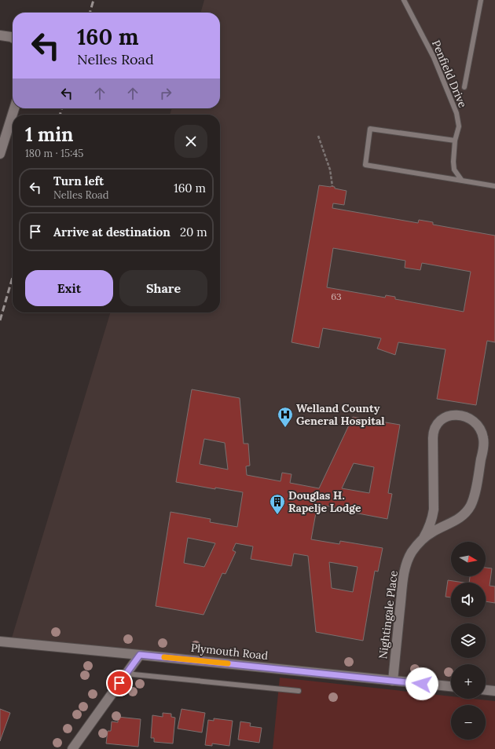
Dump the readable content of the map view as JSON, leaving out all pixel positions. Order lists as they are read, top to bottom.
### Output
{
  "streets": {
    "street": ["Nightingale Place", "Plymouth Road"],
    "lane": ["Penfield Drive"]
  },
  "crossings": [
    ["Nightingale Place", "Plymouth Road"]
  ],
  "places": {
    "hospital": ["Welland County General Hospital"],
    "building": ["Douglas H. Rapelje Lodge"]
  },
  "house_numbers": ["63"],
  "north": "right",
  "page": {
    "turn": ["160 m", "Nelles Road"],
    "heading": ["1 min", "180 m · 15:45"],
    "list": [
      {
        "name": "Turn left",
        "note": "Nelles Road",
        "value": "160 m"
      },
      {
        "name": "Arrive at destination",
        "value": "20 m"
      }
    ],
    "buttons": ["Exit", "Share"],
    "map_buttons": ["+", "−"]
  }
}
